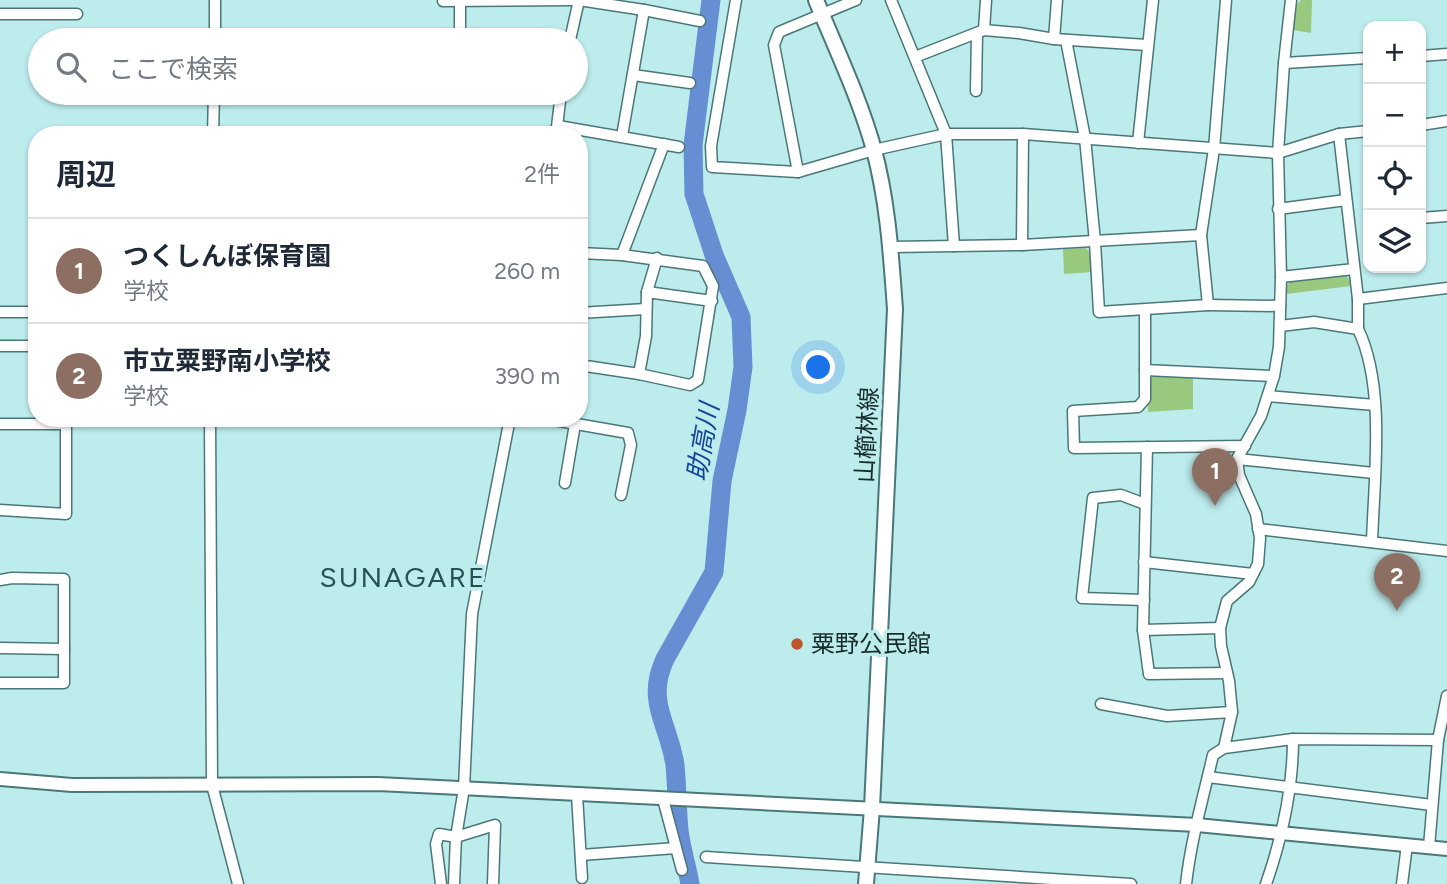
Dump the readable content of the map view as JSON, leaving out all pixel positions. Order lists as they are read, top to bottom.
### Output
{
  "streets": {
    "main road": ["山櫛林線"]
  },
  "districts": ["SUNAGARE"],
  "water": ["助高川"],
  "places": ["粟野公民館"],
  "page": {
    "map_buttons": ["+", "−"],
    "search": "ここで検索",
    "heading": ["周辺", "2件"],
    "list": [
      {
        "mark": "1",
        "name": "つくしんぼ保育園",
        "note": "学校",
        "value": "260 m"
      },
      {
        "mark": "2",
        "name": "市立粟野南小学校",
        "note": "学校",
        "value": "390 m"
      }
    ],
    "pins": ["1", "2"]
  }
}
